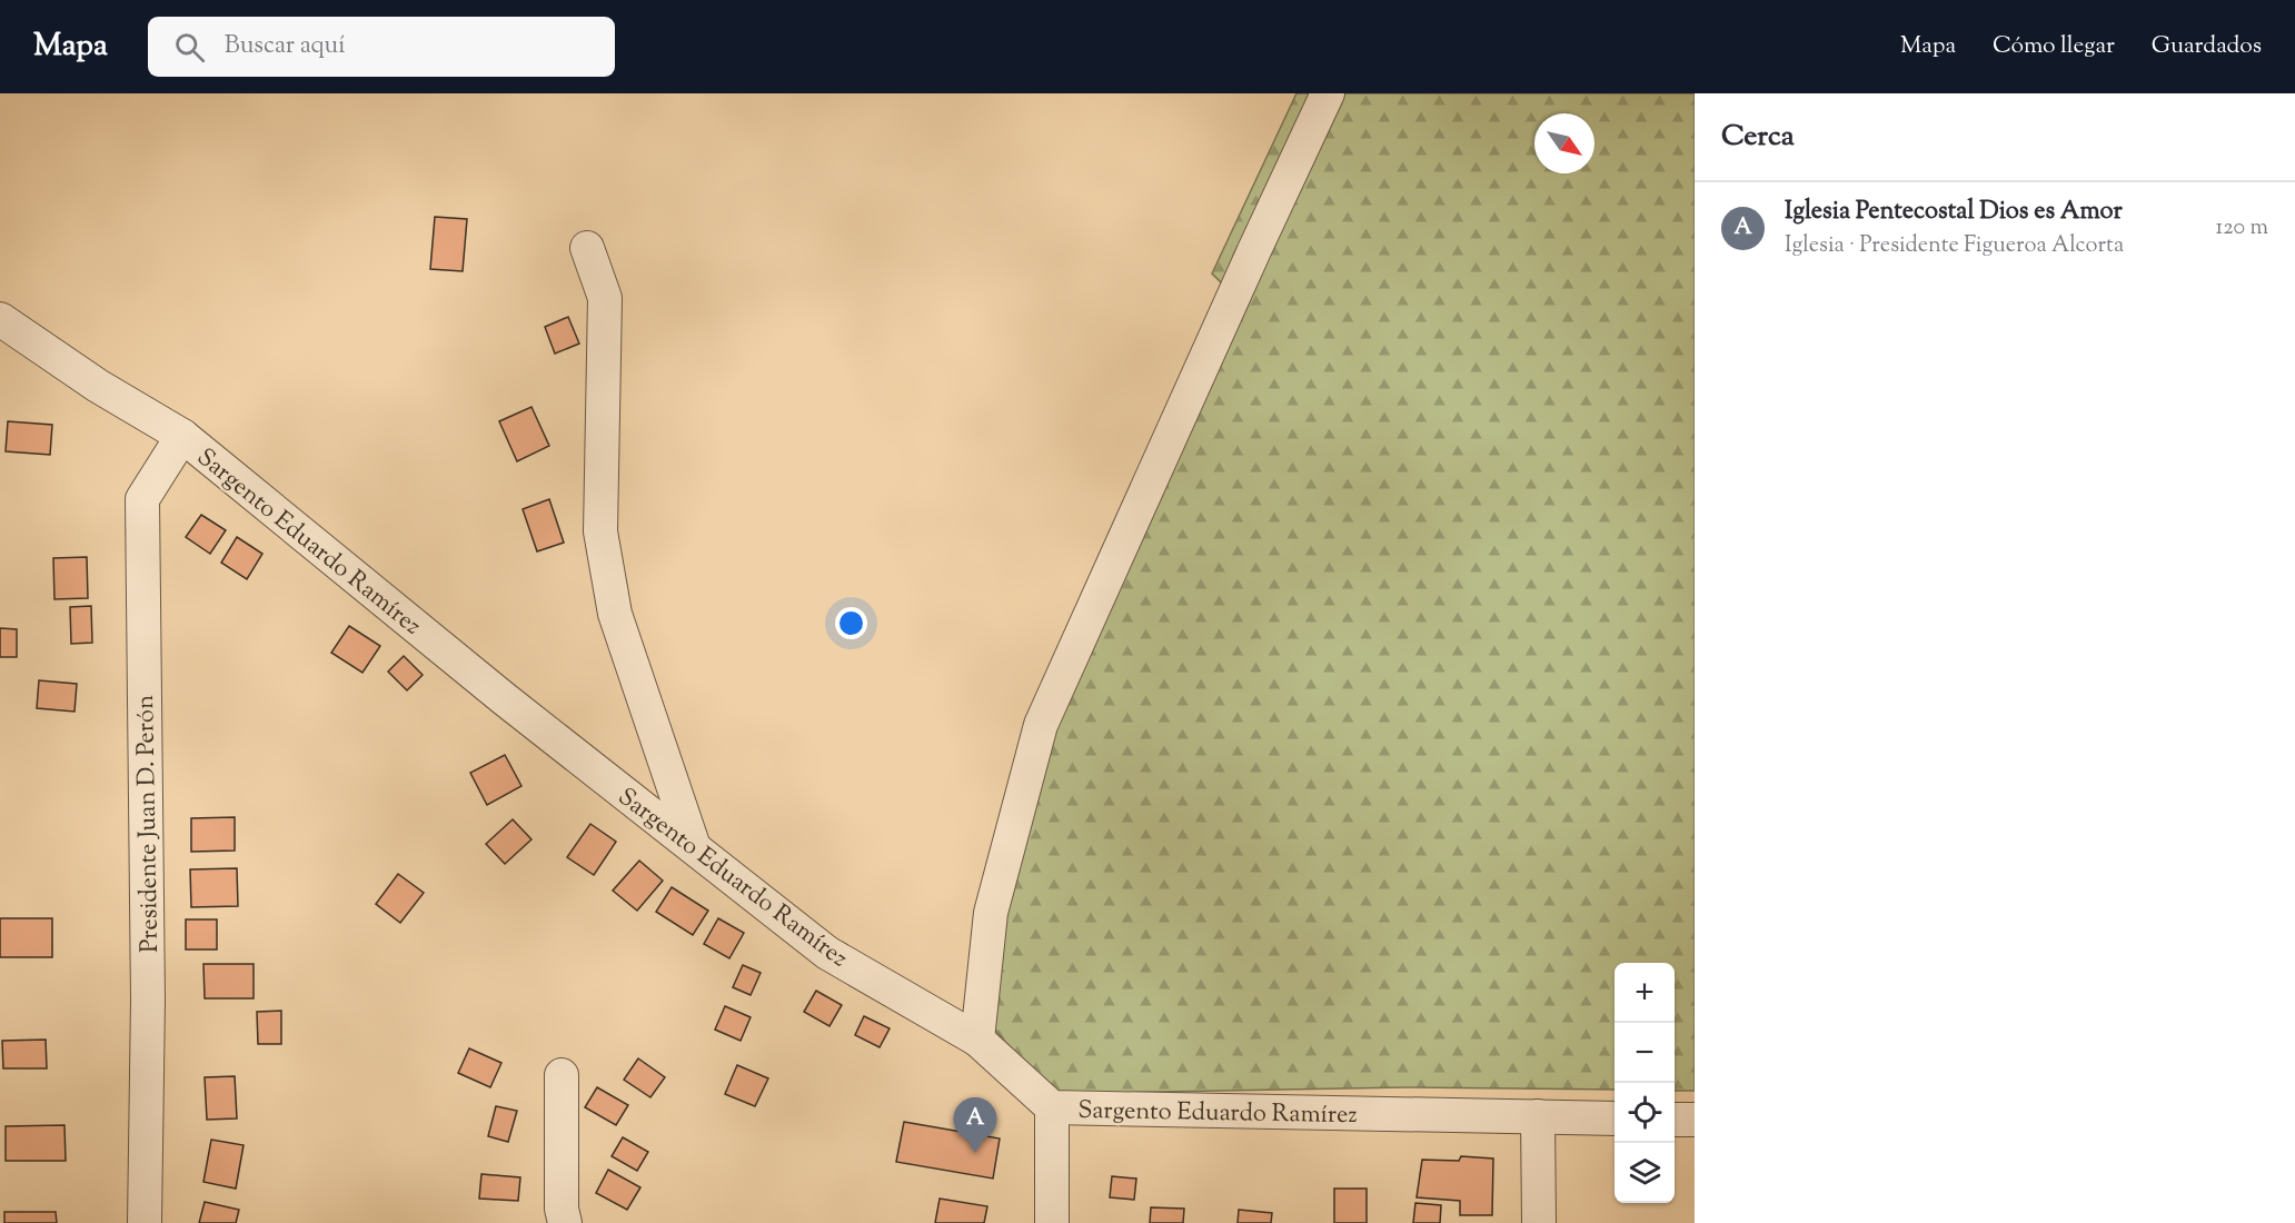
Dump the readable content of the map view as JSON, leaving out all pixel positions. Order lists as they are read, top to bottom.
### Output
{
  "streets": {
    "street": ["Sargento Eduardo Ramírez", "Presidente Juan D. Perón"]
  },
  "crossings": [
    ["Sargento Eduardo Ramírez", "Presidente Juan D. Perón"]
  ],
  "north": "bottom right",
  "page": {
    "header": "Mapa",
    "search": "Buscar aquí",
    "nav": ["Mapa", "Cómo llegar", "Guardados"],
    "heading": "Cerca",
    "list": [
      {
        "mark": "A",
        "name": "Iglesia Pentecostal Dios es Amor",
        "note": "Iglesia · Presidente Figueroa Alcorta",
        "value": "120 m"
      }
    ],
    "map_buttons": ["+", "−"],
    "pins": "A"
  }
}
